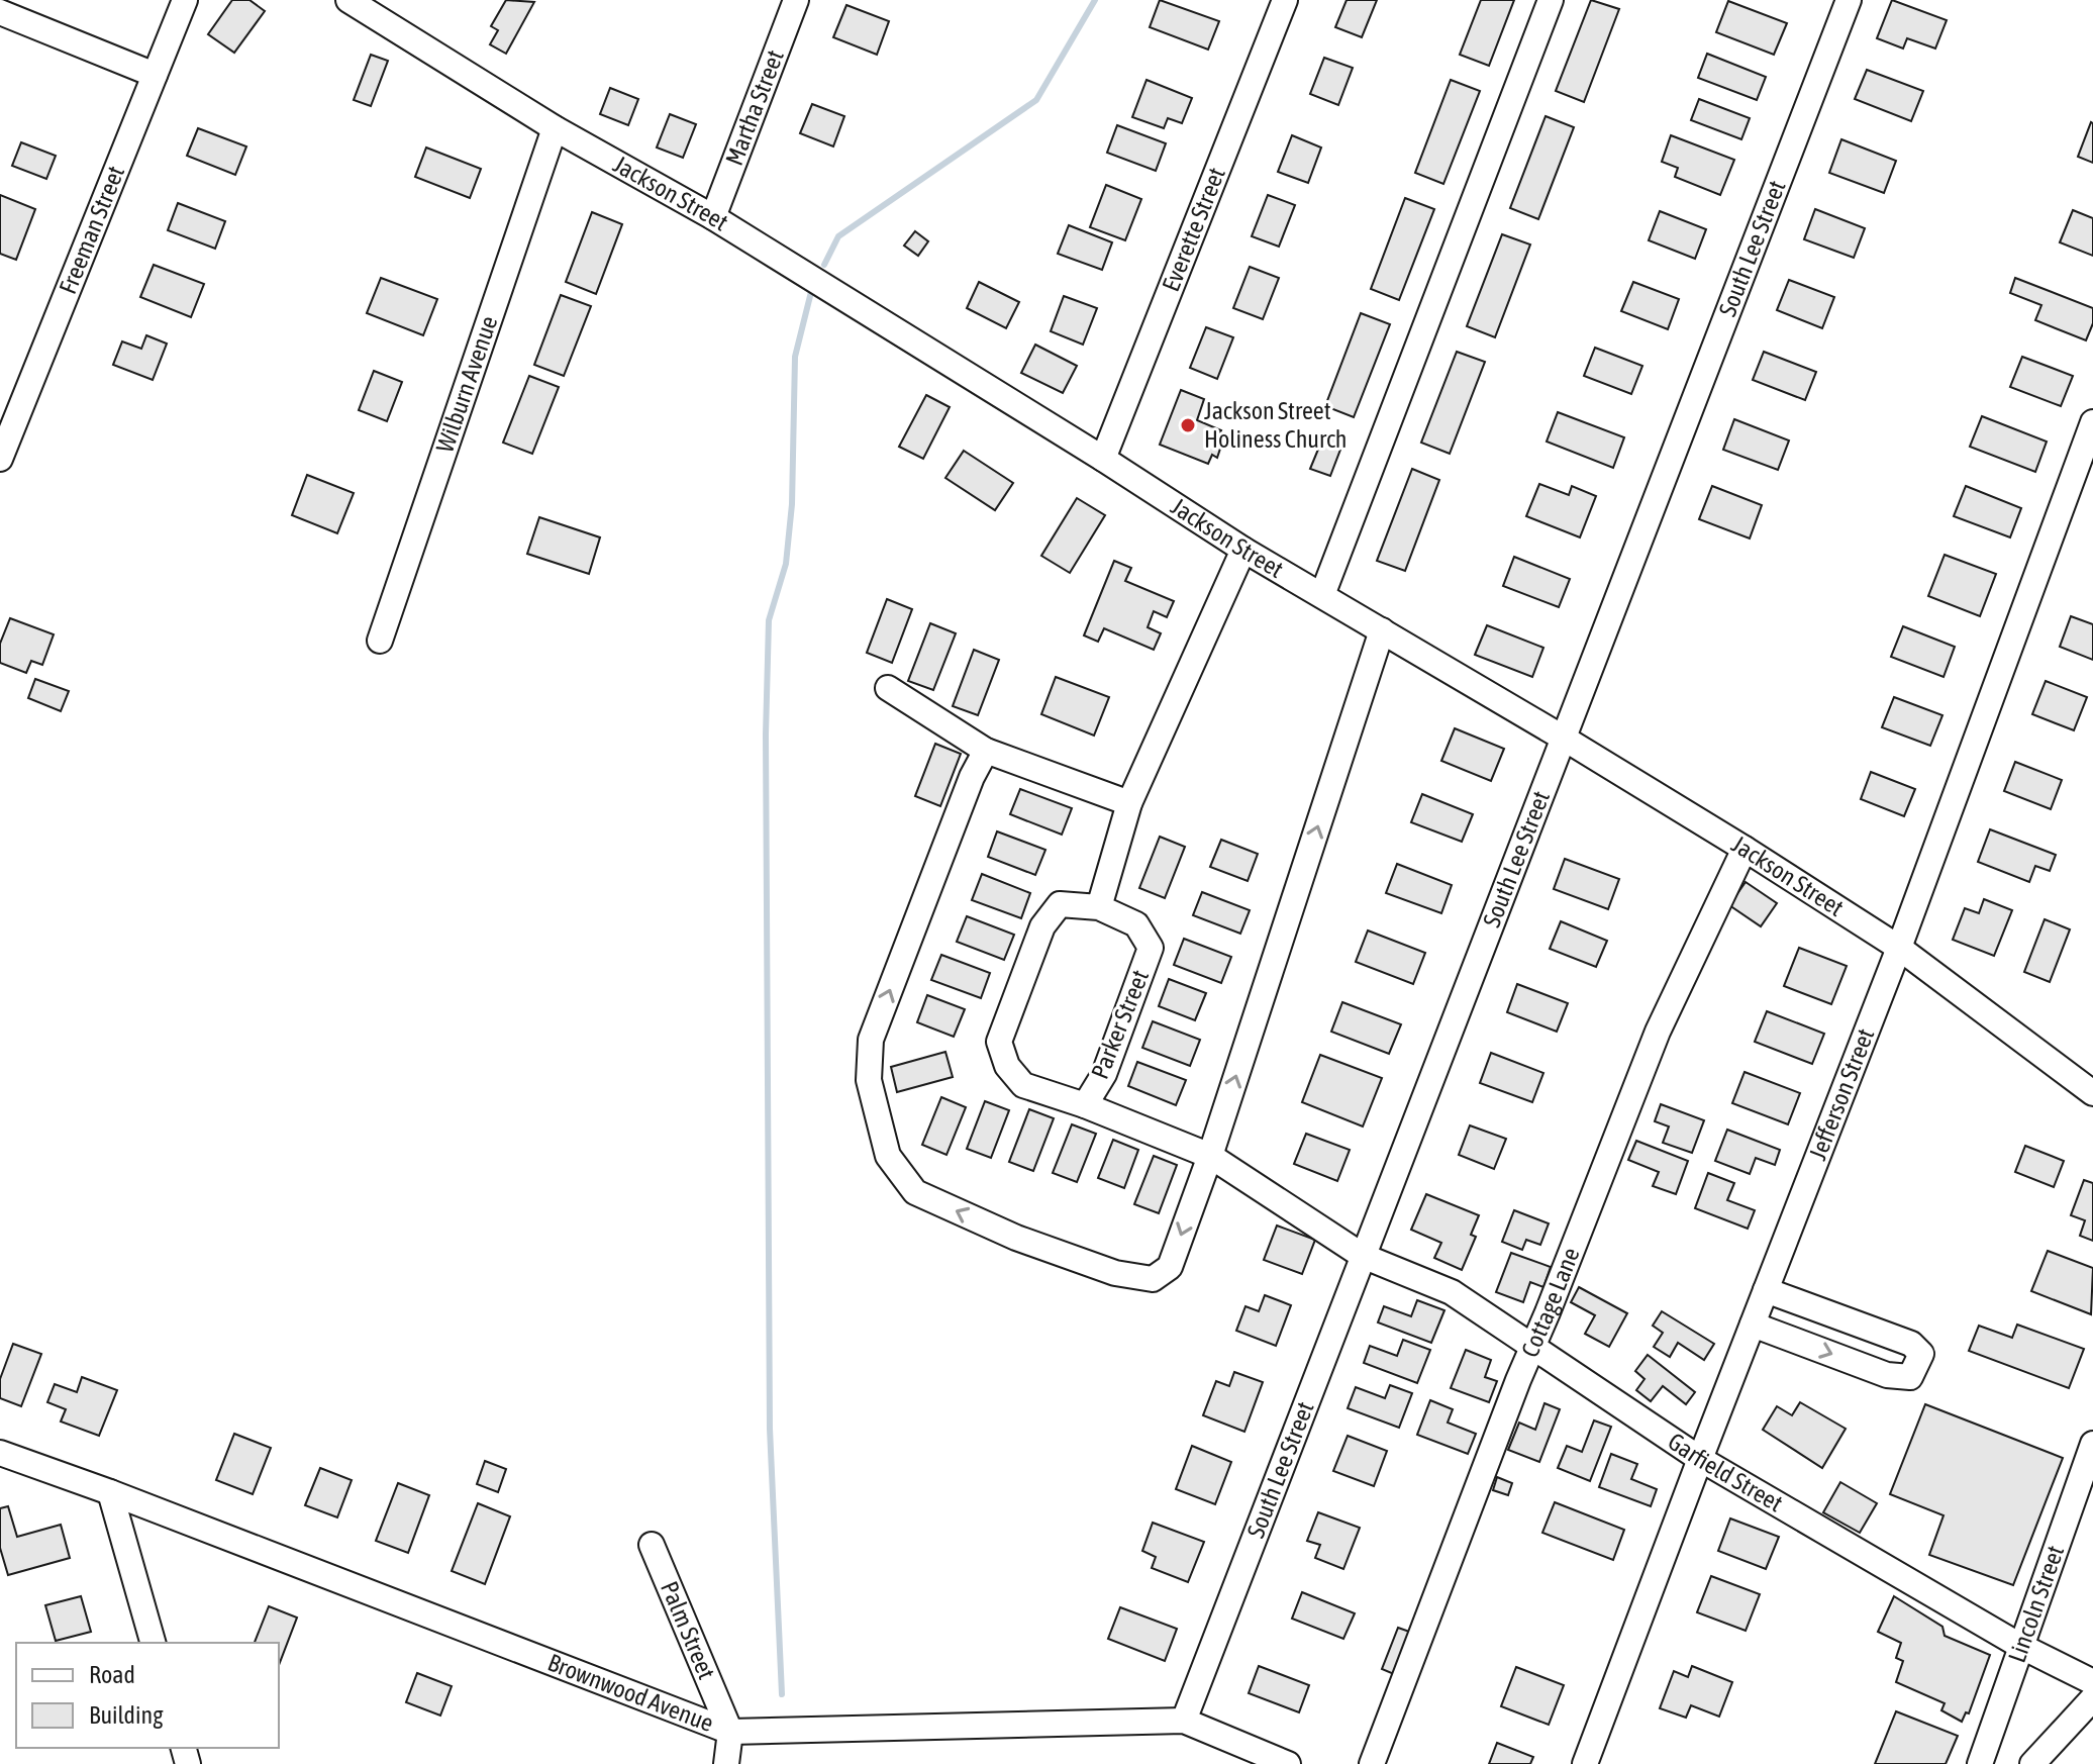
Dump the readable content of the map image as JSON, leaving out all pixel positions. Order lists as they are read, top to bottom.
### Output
{
  "streets": {
    "street": [
      "Martha Street",
      "Jackson Street",
      "Freeman Street",
      "Everette Street",
      "South Lee Street",
      "Wilburn Avenue",
      "Parker Street",
      "Jefferson Street",
      "Cottage Lane",
      "Garfield Street",
      "Lincoln Street",
      "Palm Street",
      "Brownwood Avenue"
    ]
  },
  "crossings": [
    ["Martha Street", "Jackson Street"],
    ["Jackson Street", "Everette Street"],
    ["Jackson Street", "South Lee Street"],
    ["Jackson Street", "Wilburn Avenue"],
    ["Jackson Street", "Jefferson Street"],
    ["Jackson Street", "Cottage Lane"],
    ["South Lee Street", "Garfield Street"],
    ["South Lee Street", "Brownwood Avenue"],
    ["Parker Street", "Garfield Street"],
    ["Jefferson Street", "Garfield Street"],
    ["Cottage Lane", "Garfield Street"],
    ["Garfield Street", "Lincoln Street"],
    ["Palm Street", "Brownwood Avenue"]
  ],
  "places": ["Jackson Street Holiness Church"],
  "legend": ["Road", "Building"]
}
